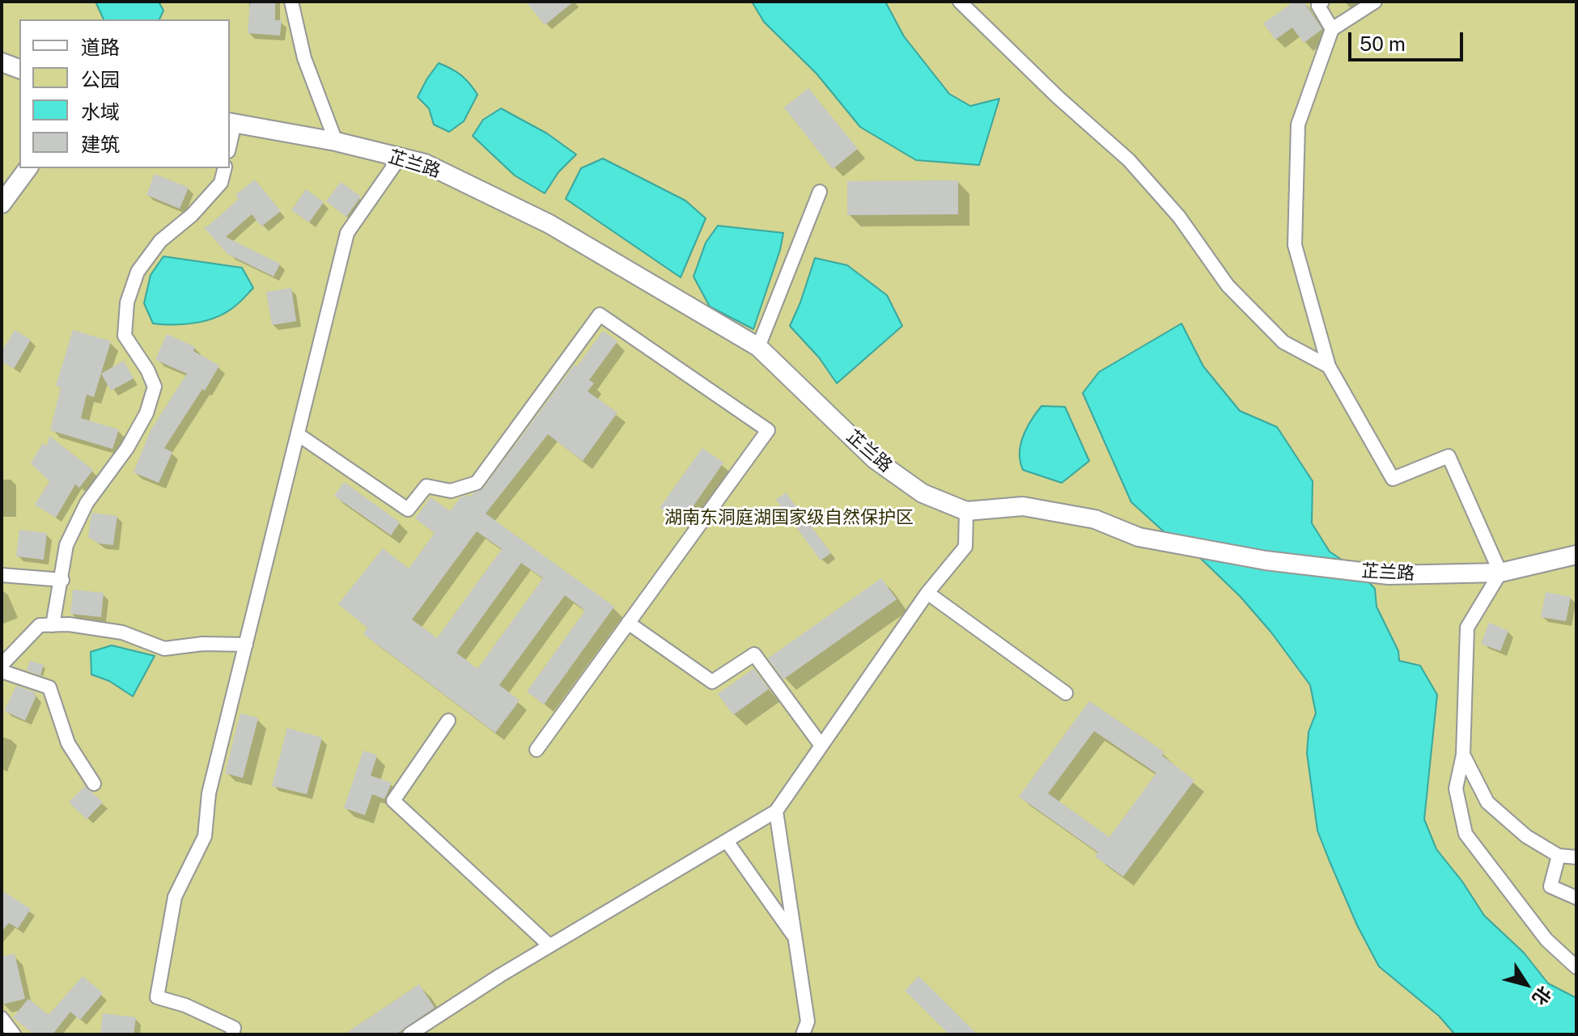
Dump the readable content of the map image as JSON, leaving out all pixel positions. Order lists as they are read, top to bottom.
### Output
{
  "streets": {
    "street": ["芷兰路"]
  },
  "parks": ["湖南东洞庭湖国家级自然保护区"],
  "legend": [
    "道路",
    "公园",
    "水域",
    "建筑"
  ],
  "scale_bar": "50 m",
  "north": "bottom right"
}
